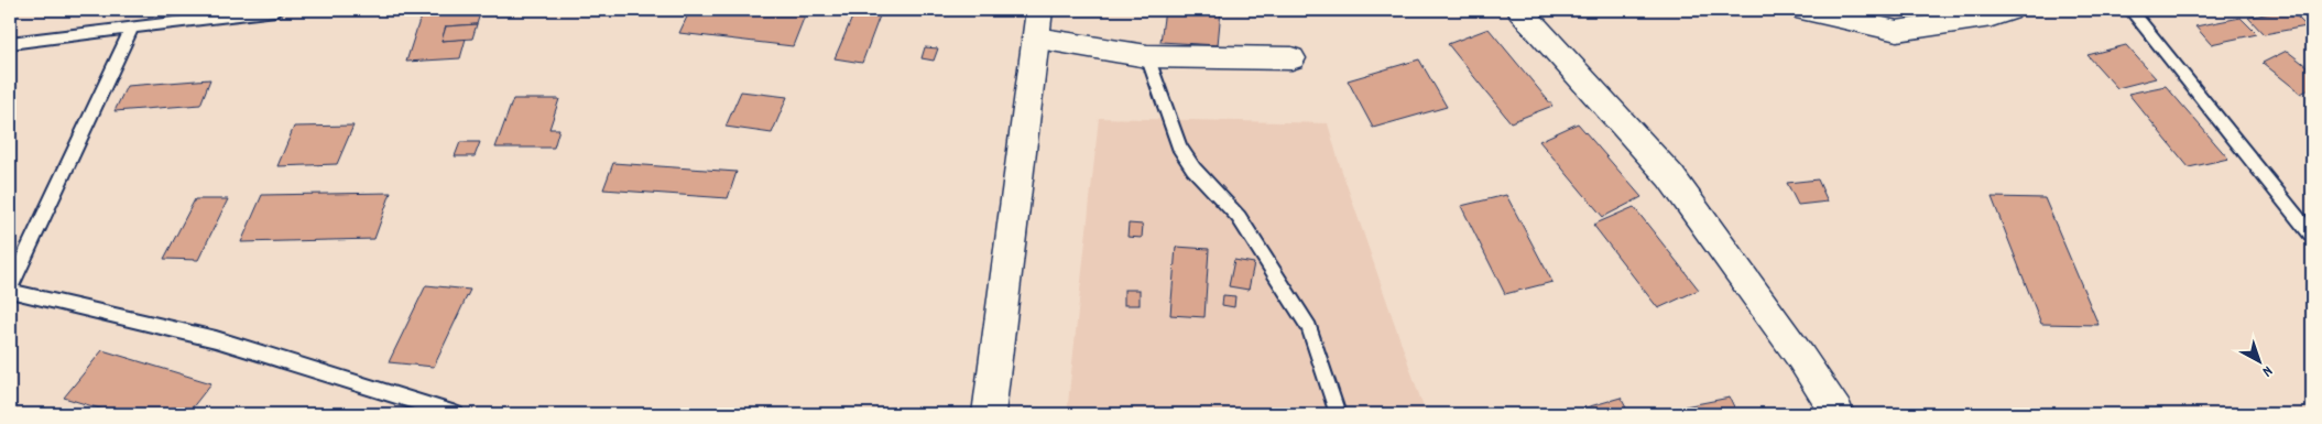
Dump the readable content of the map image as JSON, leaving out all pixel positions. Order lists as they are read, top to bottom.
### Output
{
  "north": "bottom right"
}
